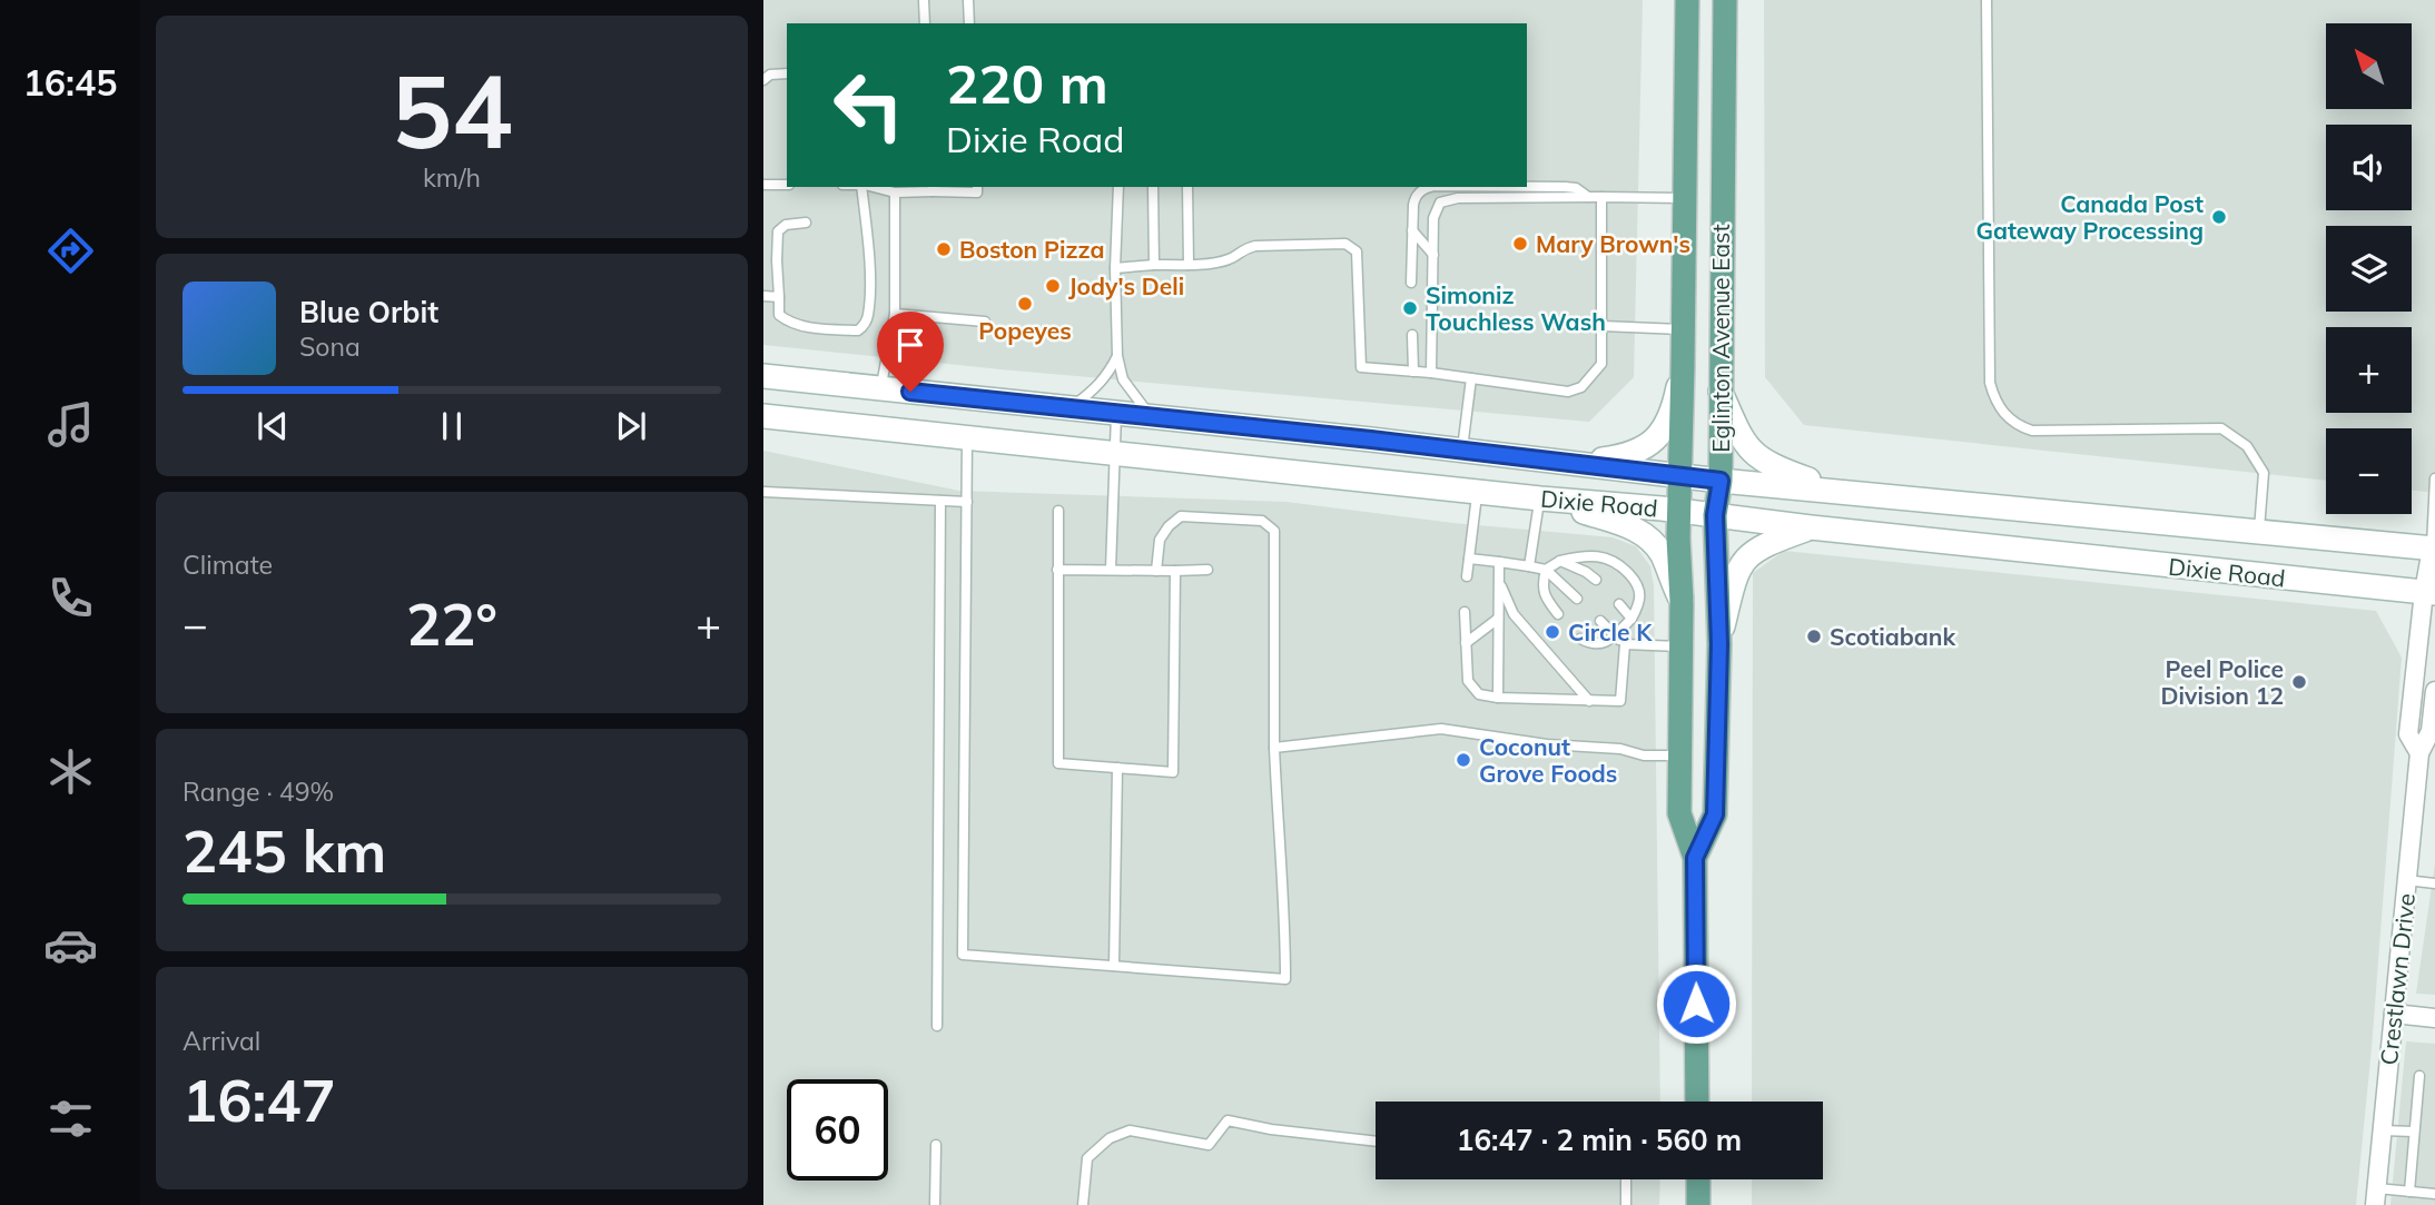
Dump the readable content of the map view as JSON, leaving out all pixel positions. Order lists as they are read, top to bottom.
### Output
{
  "streets": {
    "main road": ["Eglinton Avenue East", "Dixie Road"],
    "street": ["Crestlawn Drive"]
  },
  "crossings": [
    ["Eglinton Avenue East", "Dixie Road"],
    ["Dixie Road", "Crestlawn Drive"]
  ],
  "places": [
    "Canada Post Gateway Processing",
    "Mary Brown's",
    "Boston Pizza",
    "Jody's Deli",
    "Popeyes",
    "Simoniz Touchless Wash",
    "Circle K",
    "Scotiabank",
    "Peel Police Division 12",
    "Coconut Grove Foods"
  ],
  "north": "top left",
  "page": {
    "tabs": "16:45",
    "tile": [
      ["54", "km/h"],
      "Climate",
      ["Range · 49%", "245 km"],
      ["Arrival", "16:47"]
    ],
    "map_buttons": ["+", "−"],
    "turn": ["220 m", "Dixie Road"],
    "song": ["Blue Orbit", "Sona"],
    "heat": ["−", "22°", "+"],
    "limit": "60",
    "trip": "16:47 · 2 min · 560 m"
  }
}
